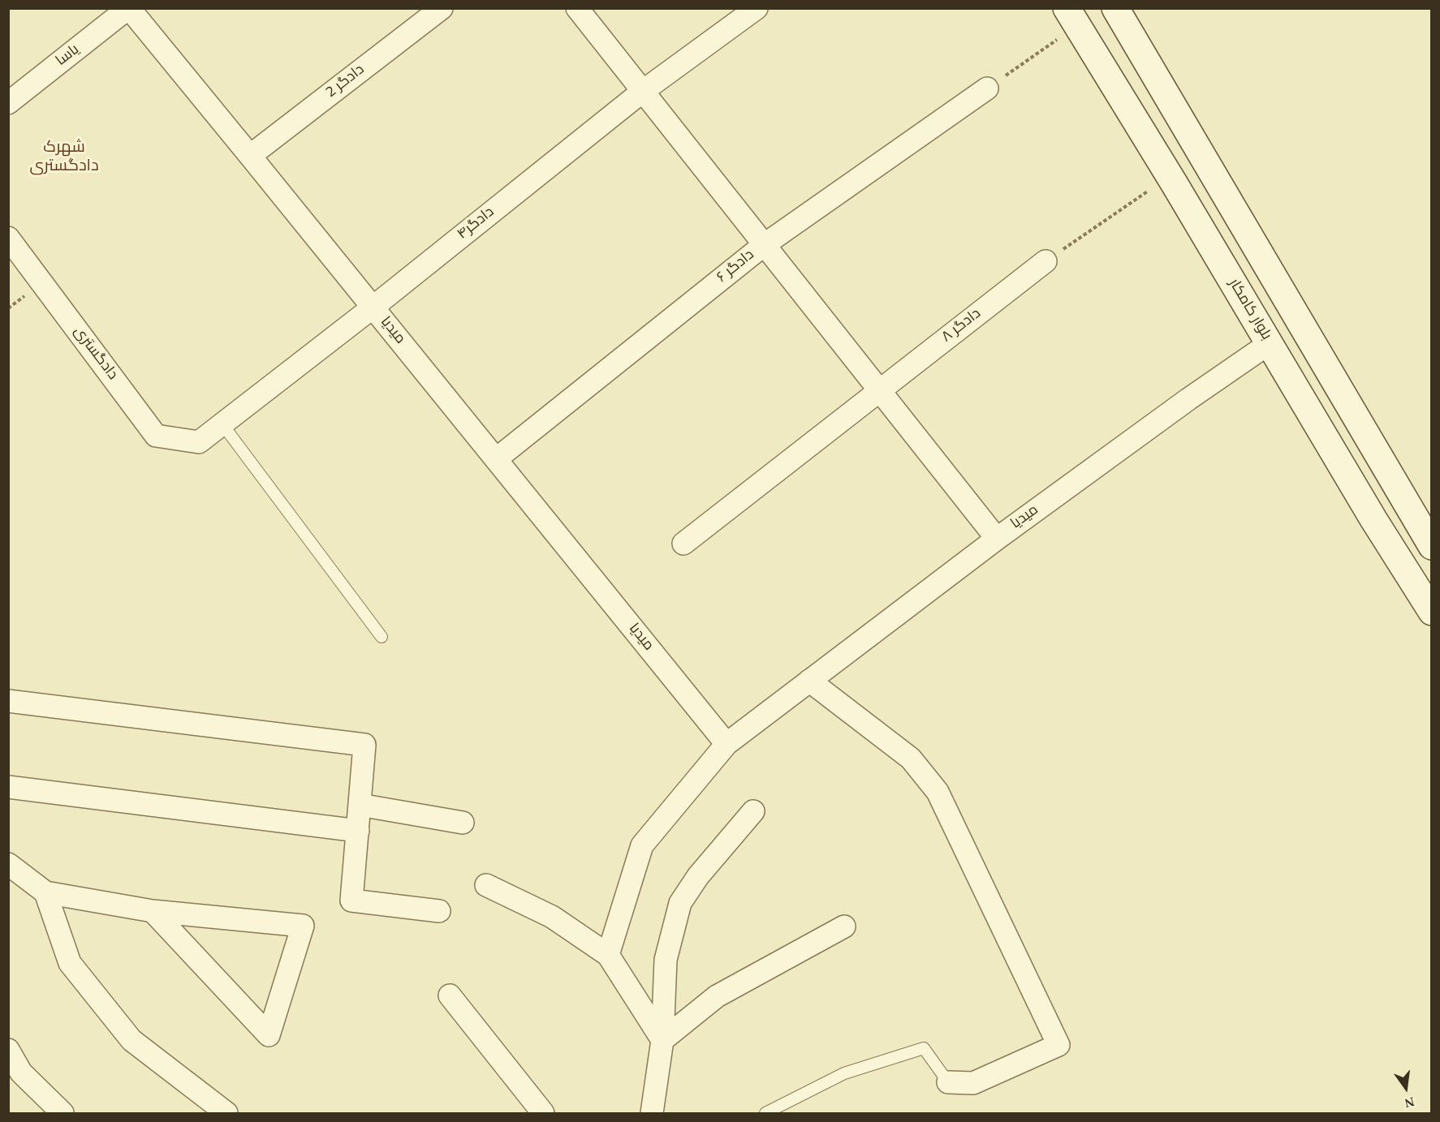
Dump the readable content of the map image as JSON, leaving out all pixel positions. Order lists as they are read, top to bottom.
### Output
{
  "streets": {
    "main road": ["بلوار کامکار"],
    "street": [
      "یاسا",
      "دادگر 2",
      "دادگر۴",
      "دادگر ۶",
      "دادگر ۸",
      "میدیا",
      "دادگستری"
    ]
  },
  "crossings": [
    ["یاسا", "میدیا"],
    ["دادگر 2", "میدیا"],
    ["دادگر۴", "میدیا"],
    ["دادگر۴", "دادگستری"],
    ["دادگر ۶", "میدیا"],
    ["بلوار کامکار", "میدیا"]
  ],
  "districts": ["شهرک دادگستری"],
  "north": "bottom"
}
